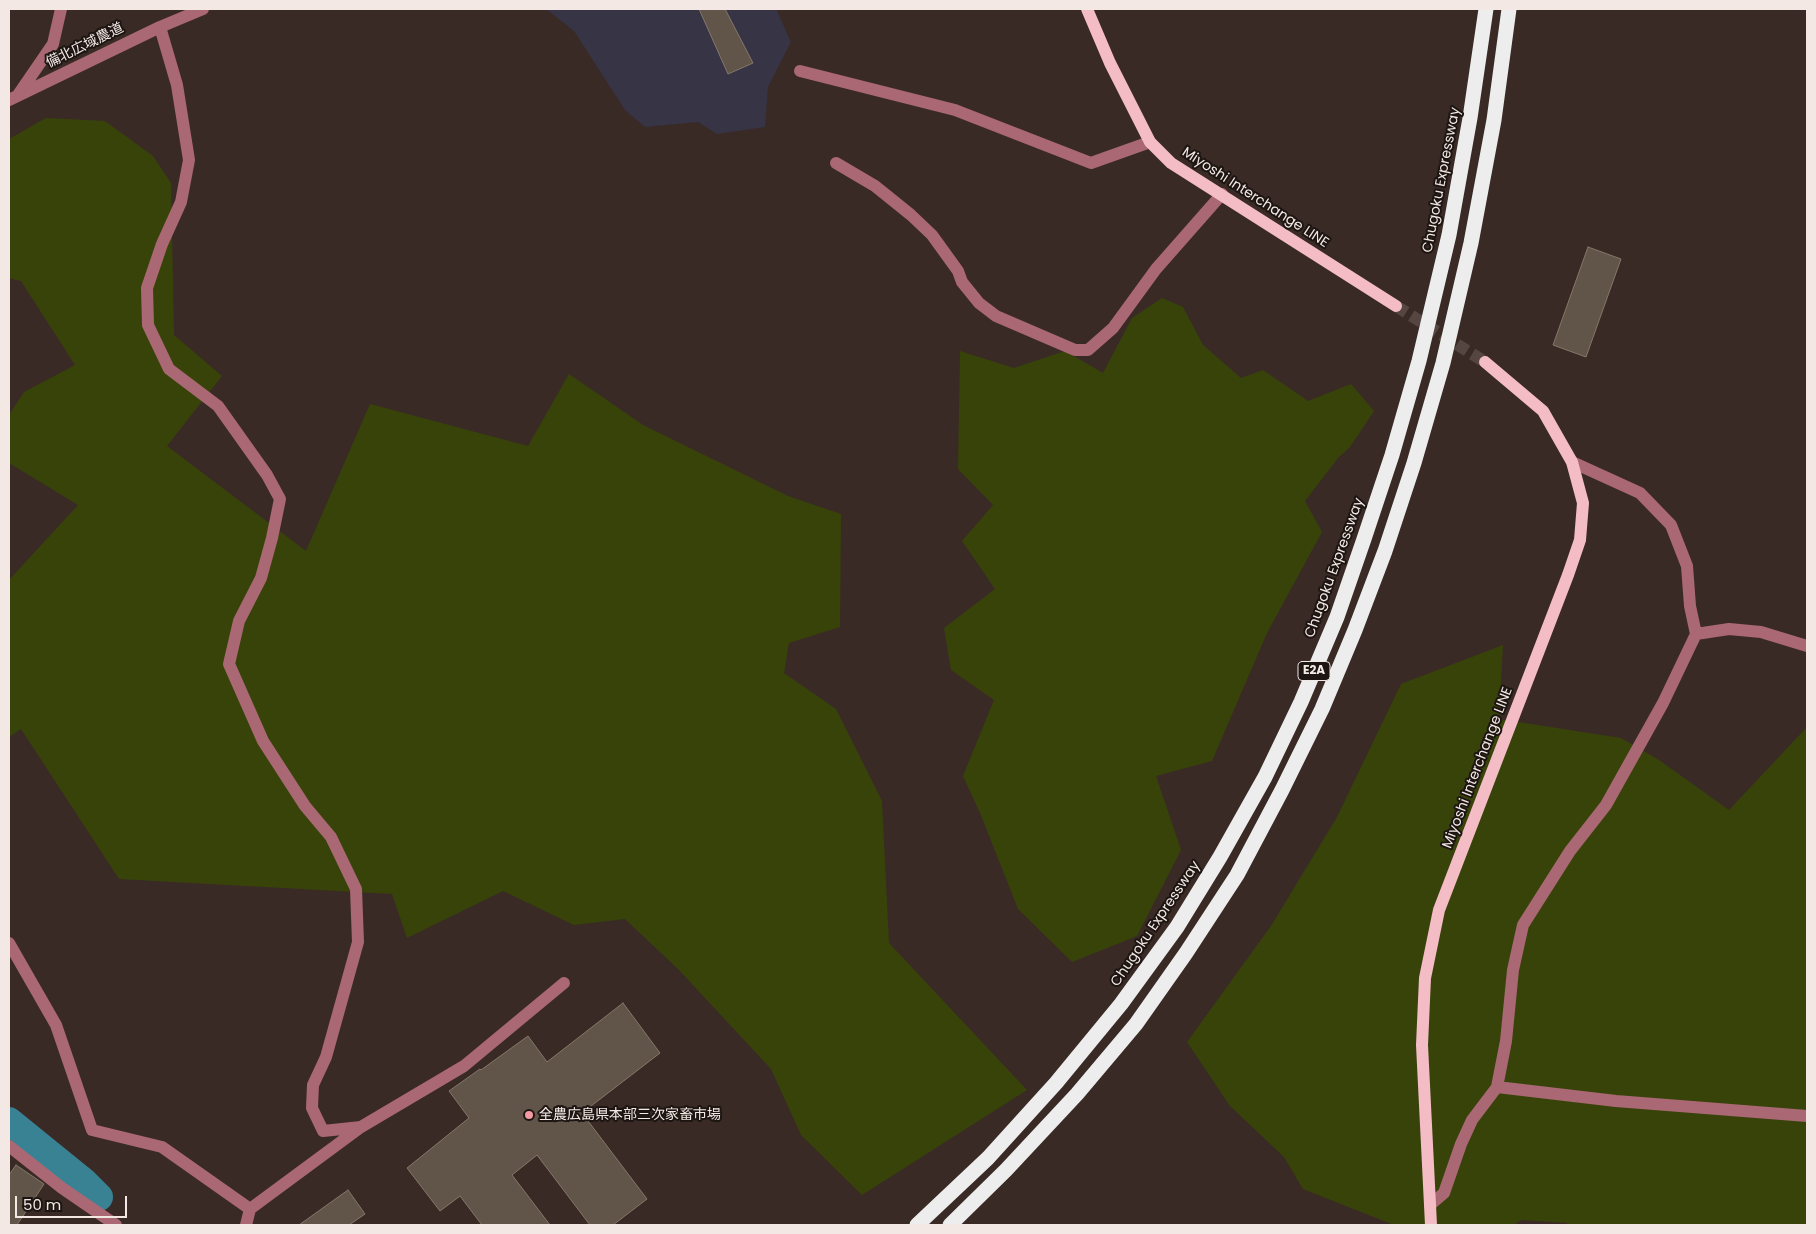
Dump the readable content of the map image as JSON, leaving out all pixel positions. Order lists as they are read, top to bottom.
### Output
{
  "streets": {
    "highway": ["Chugoku Expressway", "E2A"],
    "main road": ["Miyoshi Interchange LINE"],
    "street": ["備北広域農道"]
  },
  "places": ["全農広島県本部三次家畜市場"],
  "scale_bar": "50 m"
}
